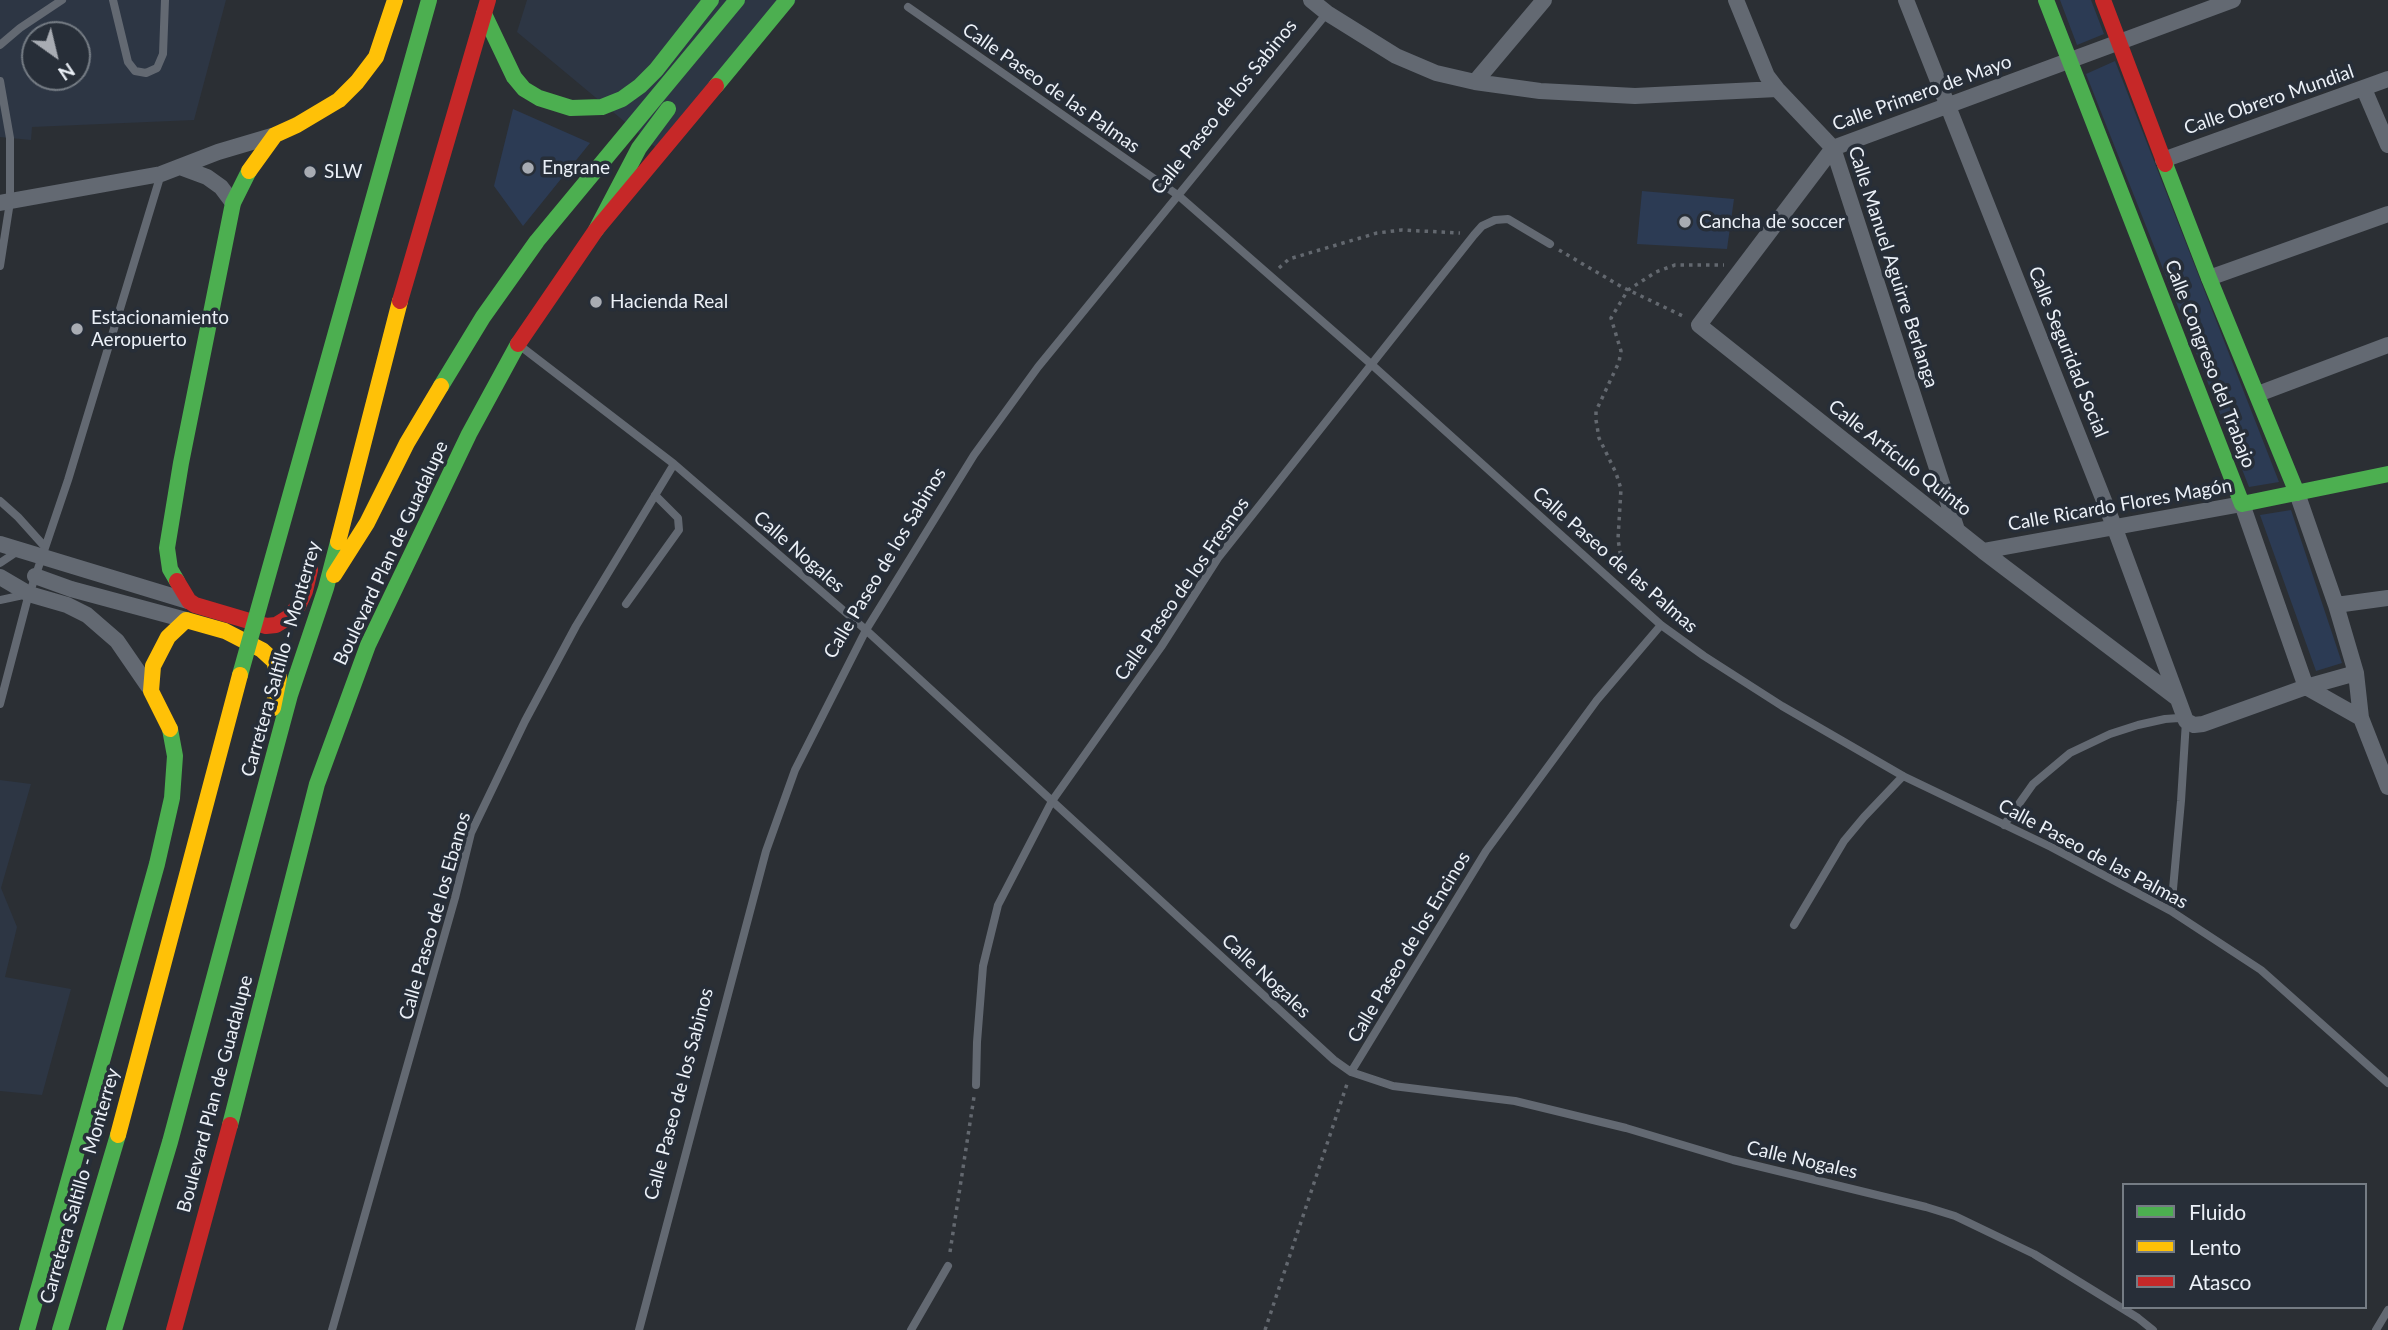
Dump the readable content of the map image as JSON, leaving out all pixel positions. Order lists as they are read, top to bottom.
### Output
{
  "streets": {
    "main road": [
      "Calle Congreso del Trabajo",
      "Calle Ricardo Flores Magón",
      "Boulevard Plan de Guadalupe",
      "Carretera Saltillo - Monterrey"
    ],
    "street": [
      "Calle Primero de Mayo",
      "Calle Obrero Mundial",
      "Calle Manuel Aguirre Berlanga",
      "Calle Seguridad Social",
      "Calle Artículo Quinto"
    ],
    "lane": [
      "Calle Paseo de las Palmas",
      "Calle Paseo de los Sabinos",
      "Calle Nogales",
      "Calle Paseo de los Fresnos",
      "Calle Paseo de los Ebanos",
      "Calle Paseo de los Encinos"
    ]
  },
  "crossings": [
    ["Calle Paseo de las Palmas", "Calle Paseo de los Sabinos"],
    ["Calle Paseo de las Palmas", "Calle Paseo de los Fresnos"],
    ["Calle Paseo de las Palmas", "Calle Paseo de los Encinos"],
    ["Calle Primero de Mayo", "Calle Manuel Aguirre Berlanga"],
    ["Calle Primero de Mayo", "Calle Seguridad Social"],
    ["Calle Primero de Mayo", "Calle Congreso del Trabajo"],
    ["Calle Primero de Mayo", "Calle Artículo Quinto"],
    ["Calle Obrero Mundial", "Calle Congreso del Trabajo"],
    ["Calle Paseo de los Sabinos", "Calle Nogales"],
    ["Calle Manuel Aguirre Berlanga", "Calle Artículo Quinto"],
    ["Calle Seguridad Social", "Calle Artículo Quinto"],
    ["Calle Seguridad Social", "Calle Ricardo Flores Magón"],
    ["Calle Congreso del Trabajo", "Calle Ricardo Flores Magón"],
    ["Calle Artículo Quinto", "Calle Ricardo Flores Magón"],
    ["Calle Nogales", "Boulevard Plan de Guadalupe"],
    ["Calle Nogales", "Calle Paseo de los Fresnos"],
    ["Calle Nogales", "Calle Paseo de los Ebanos"],
    ["Calle Nogales", "Calle Paseo de los Encinos"],
    ["Boulevard Plan de Guadalupe", "Carretera Saltillo - Monterrey"]
  ],
  "places": [
    "Engrane",
    "SLW",
    "Cancha de soccer",
    "Hacienda Real",
    "Estacionamiento Aeropuerto"
  ],
  "legend": ["Fluido", "Lento", "Atasco"],
  "north": "bottom right"
}
